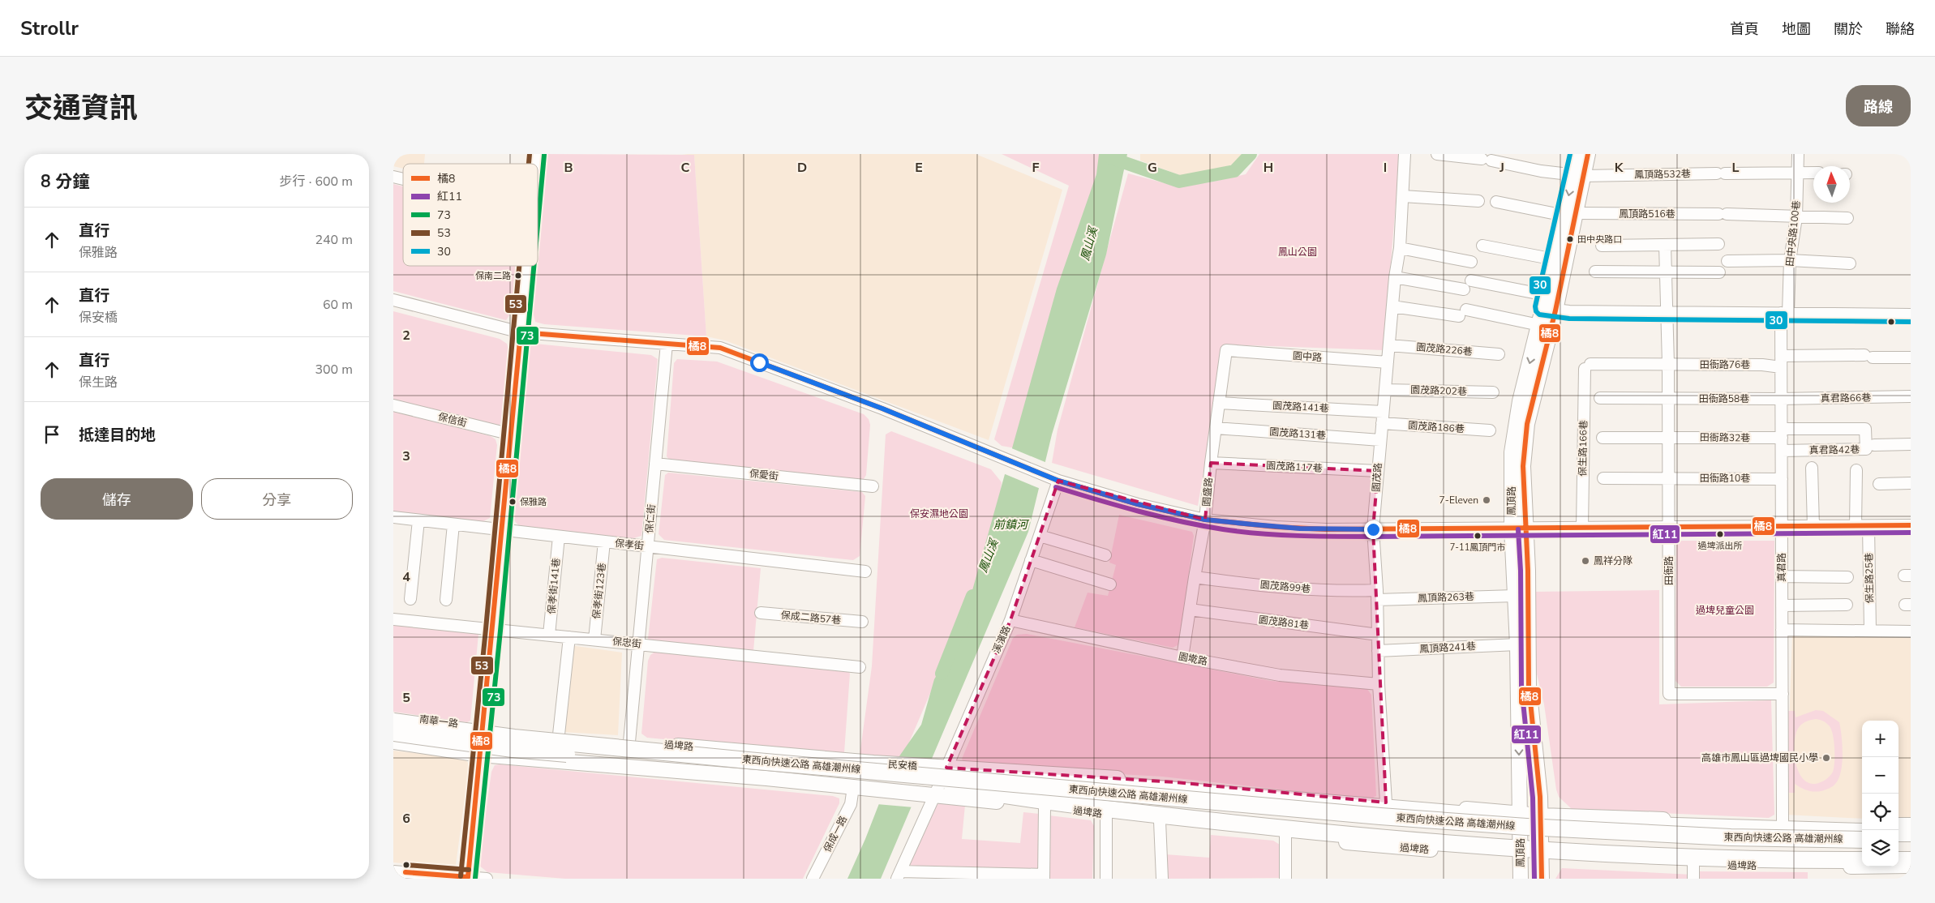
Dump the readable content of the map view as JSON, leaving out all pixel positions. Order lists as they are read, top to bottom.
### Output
{
  "streets": {
    "highway": ["東西向快速公路 高雄潮州線"],
    "main road": [
      "鳳頂路",
      "南華一路",
      "過埤路",
      "民安橋"
    ],
    "street": [
      "鳳頂路532巷",
      "鳳頂路516巷",
      "田中央路100巷",
      "園茂路226巷",
      "園中路",
      "田衙路76巷",
      "園茂路202巷",
      "真君路66巷",
      "田衙路58巷",
      "園茂路141巷",
      "保信街",
      "園茂路186巷",
      "園茂路131巷",
      "田衙路32巷",
      "保生路166巷",
      "真君路42巷",
      "園茂路117巷",
      "保愛街",
      "園茂路",
      "田衙路10巷",
      "園盛路",
      "保仁街",
      "保孝街",
      "真君路",
      "田衙路",
      "保生路25巷",
      "保孝街141巷",
      "園茂路99巷",
      "保孝街123巷",
      "鳳頂路263巷",
      "保成二路57巷",
      "園茂路81巷",
      "溪濱路",
      "保忠街",
      "鳳頂路241巷",
      "園墘路",
      "保成一路"
    ]
  },
  "crossings": [
    ["鳳頂路532巷", "田中央路100巷"],
    ["鳳頂路532巷", "鳳頂路"],
    ["鳳頂路516巷", "田中央路100巷"],
    ["鳳頂路516巷", "鳳頂路"],
    ["田中央路100巷", "真君路"],
    ["園茂路226巷", "園茂路"],
    ["園中路", "園茂路"],
    ["園中路", "園盛路"],
    ["田衙路76巷", "保生路166巷"],
    ["田衙路76巷", "真君路"],
    ["田衙路76巷", "田衙路"],
    ["園茂路202巷", "園茂路"],
    ["真君路66巷", "田衙路58巷"],
    ["真君路66巷", "真君路"],
    ["田衙路58巷", "真君路"],
    ["田衙路58巷", "田衙路"],
    ["園茂路141巷", "園茂路"],
    ["園茂路141巷", "園盛路"],
    ["園茂路186巷", "園茂路"],
    ["園茂路131巷", "園茂路"],
    ["園茂路131巷", "園盛路"],
    ["田衙路32巷", "真君路42巷"],
    ["田衙路32巷", "真君路"],
    ["田衙路32巷", "田衙路"],
    ["真君路42巷", "真君路"],
    ["園茂路117巷", "園茂路"],
    ["園茂路117巷", "園盛路"],
    ["保愛街", "保仁街"],
    ["園茂路", "園茂路99巷"],
    ["園茂路", "鳳頂路263巷"],
    ["園茂路", "園茂路81巷"],
    ["園茂路", "鳳頂路241巷"],
    ["園茂路", "園墘路"],
    ["田衙路10巷", "真君路"],
    ["田衙路10巷", "田衙路"],
    ["園盛路", "園茂路99巷"],
    ["園盛路", "園茂路81巷"],
    ["園盛路", "園墘路"],
    ["鳳頂路", "鳳頂路263巷"],
    ["鳳頂路", "鳳頂路241巷"],
    ["鳳頂路", "過埤路"],
    ["保仁街", "保孝街"],
    ["保仁街", "保忠街"],
    ["保仁街", "過埤路"],
    ["保孝街", "保孝街141巷"],
    ["保孝街", "保孝街123巷"],
    ["真君路", "田衙路"],
    ["保孝街141巷", "保忠街"],
    ["園茂路99巷", "鳳頂路263巷"],
    ["保孝街123巷", "保忠街"],
    ["溪濱路", "園墘路"],
    ["溪濱路", "過埤路"],
    ["溪濱路", "東西向快速公路 高雄潮州線"],
    ["溪濱路", "民安橋"],
    ["南華一路", "過埤路"],
    ["過埤路", "民安橋"],
    ["過埤路", "保成一路"],
    ["東西向快速公路 高雄潮州線", "民安橋"]
  ],
  "water": ["鳳山溪", "前鎮河"],
  "parks": ["鳳山公園", "保安濕地公園", "過埤兒童公園"],
  "places": [
    "田中央路口",
    "保南二路",
    "7-Eleven",
    "保雅路",
    "過埤派出所",
    "7-11鳳頂門市",
    "鳳祥分隊",
    "高雄市鳳山區過埤國民小學"
  ],
  "lines": [
    "transit line 橘8",
    "transit line 53",
    "transit line 30",
    "transit line 73",
    "transit line 紅11"
  ],
  "legend": [
    "橘8",
    "紅11",
    "73",
    "53",
    "30"
  ],
  "north": "top",
  "page": {
    "header": "Strollr",
    "nav": [
      "首頁",
      "地圖",
      "關於",
      "聯絡"
    ],
    "title": "交通資訊",
    "buttons": [
      "路線",
      ["儲存", "分享"]
    ],
    "heading": ["8 分鐘", "步行 · 600 m"],
    "list": [
      ["直行", "保雅路", "240 m"],
      ["直行", "保安橋", "60 m"],
      ["直行", "保生路", "300 m"],
      "抵達目的地"
    ],
    "map_buttons": ["+", "−"]
  },
  "grid": {
    "columns": [
      "B",
      "C",
      "D",
      "E",
      "F",
      "G",
      "H",
      "I",
      "J",
      "K",
      "L"
    ],
    "rows": [
      "2",
      "3",
      "4",
      "5",
      "6"
    ]
  }
}
